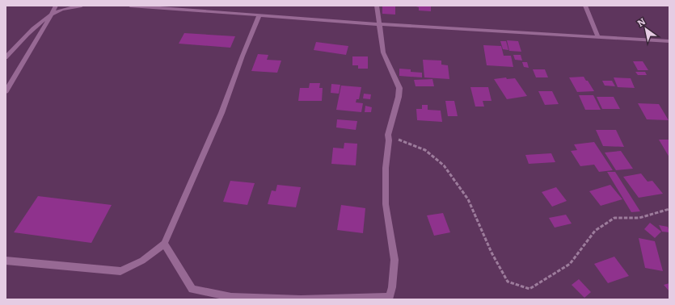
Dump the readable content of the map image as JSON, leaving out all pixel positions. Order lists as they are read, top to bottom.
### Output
{
  "north": "top left"
}
